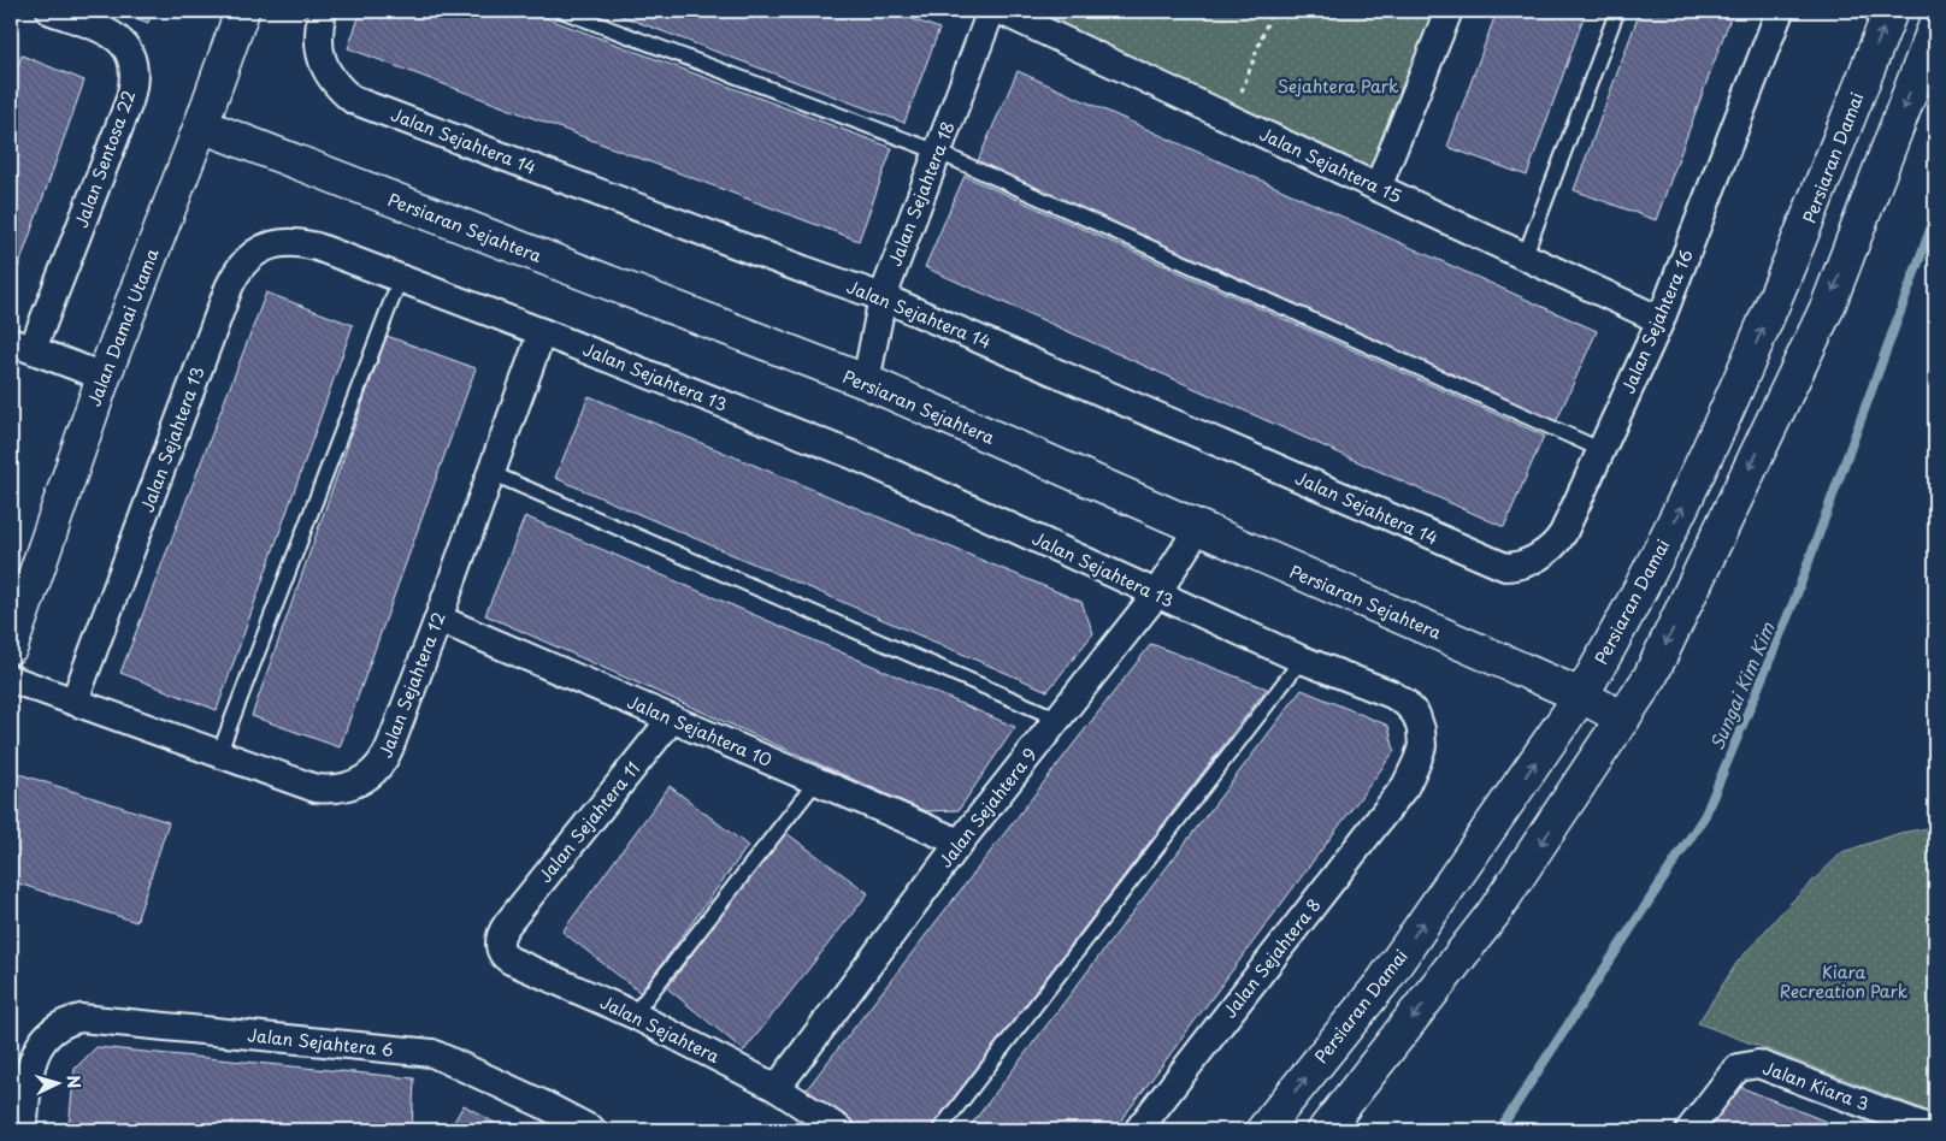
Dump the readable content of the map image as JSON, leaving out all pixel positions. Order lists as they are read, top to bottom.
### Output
{
  "streets": {
    "main road": ["Persiaran Damai", "Persiaran Sejahtera", "Jalan Damai Utama"],
    "street": [
      "Jalan Sejahtera 14",
      "Jalan Sentosa 22",
      "Jalan Sejahtera 15",
      "Jalan Sejahtera 18",
      "Jalan Sejahtera 16",
      "Jalan Sejahtera 13",
      "Jalan Sejahtera 12",
      "Jalan Sejahtera 10",
      "Jalan Sejahtera 9",
      "Jalan Sejahtera 11",
      "Jalan Sejahtera 8",
      "Jalan Sejahtera",
      "Jalan Sejahtera 6",
      "Jalan Kiara 3"
    ]
  },
  "crossings": [
    ["Jalan Sejahtera 14", "Jalan Sejahtera 18"],
    ["Jalan Sejahtera 14", "Jalan Sejahtera 16"],
    ["Persiaran Damai", "Persiaran Sejahtera"],
    ["Jalan Sejahtera 15", "Jalan Sejahtera 16"],
    ["Jalan Sejahtera 18", "Persiaran Sejahtera"],
    ["Persiaran Sejahtera", "Jalan Damai Utama"],
    ["Persiaran Sejahtera", "Jalan Sejahtera 9"],
    ["Jalan Sejahtera 13", "Jalan Sejahtera 12"],
    ["Jalan Sejahtera 13", "Jalan Sejahtera 9"],
    ["Jalan Sejahtera 13", "Jalan Sejahtera 8"],
    ["Jalan Sejahtera 12", "Jalan Sejahtera 10"],
    ["Jalan Sejahtera 10", "Jalan Sejahtera 9"],
    ["Jalan Sejahtera 10", "Jalan Sejahtera 11"],
    ["Jalan Sejahtera 9", "Jalan Sejahtera"],
    ["Jalan Sejahtera 11", "Jalan Sejahtera"]
  ],
  "water": ["Sungai Kim Kim"],
  "parks": ["Sejahtera Park", "Kiara Recreation Park"],
  "north": "right"
}
